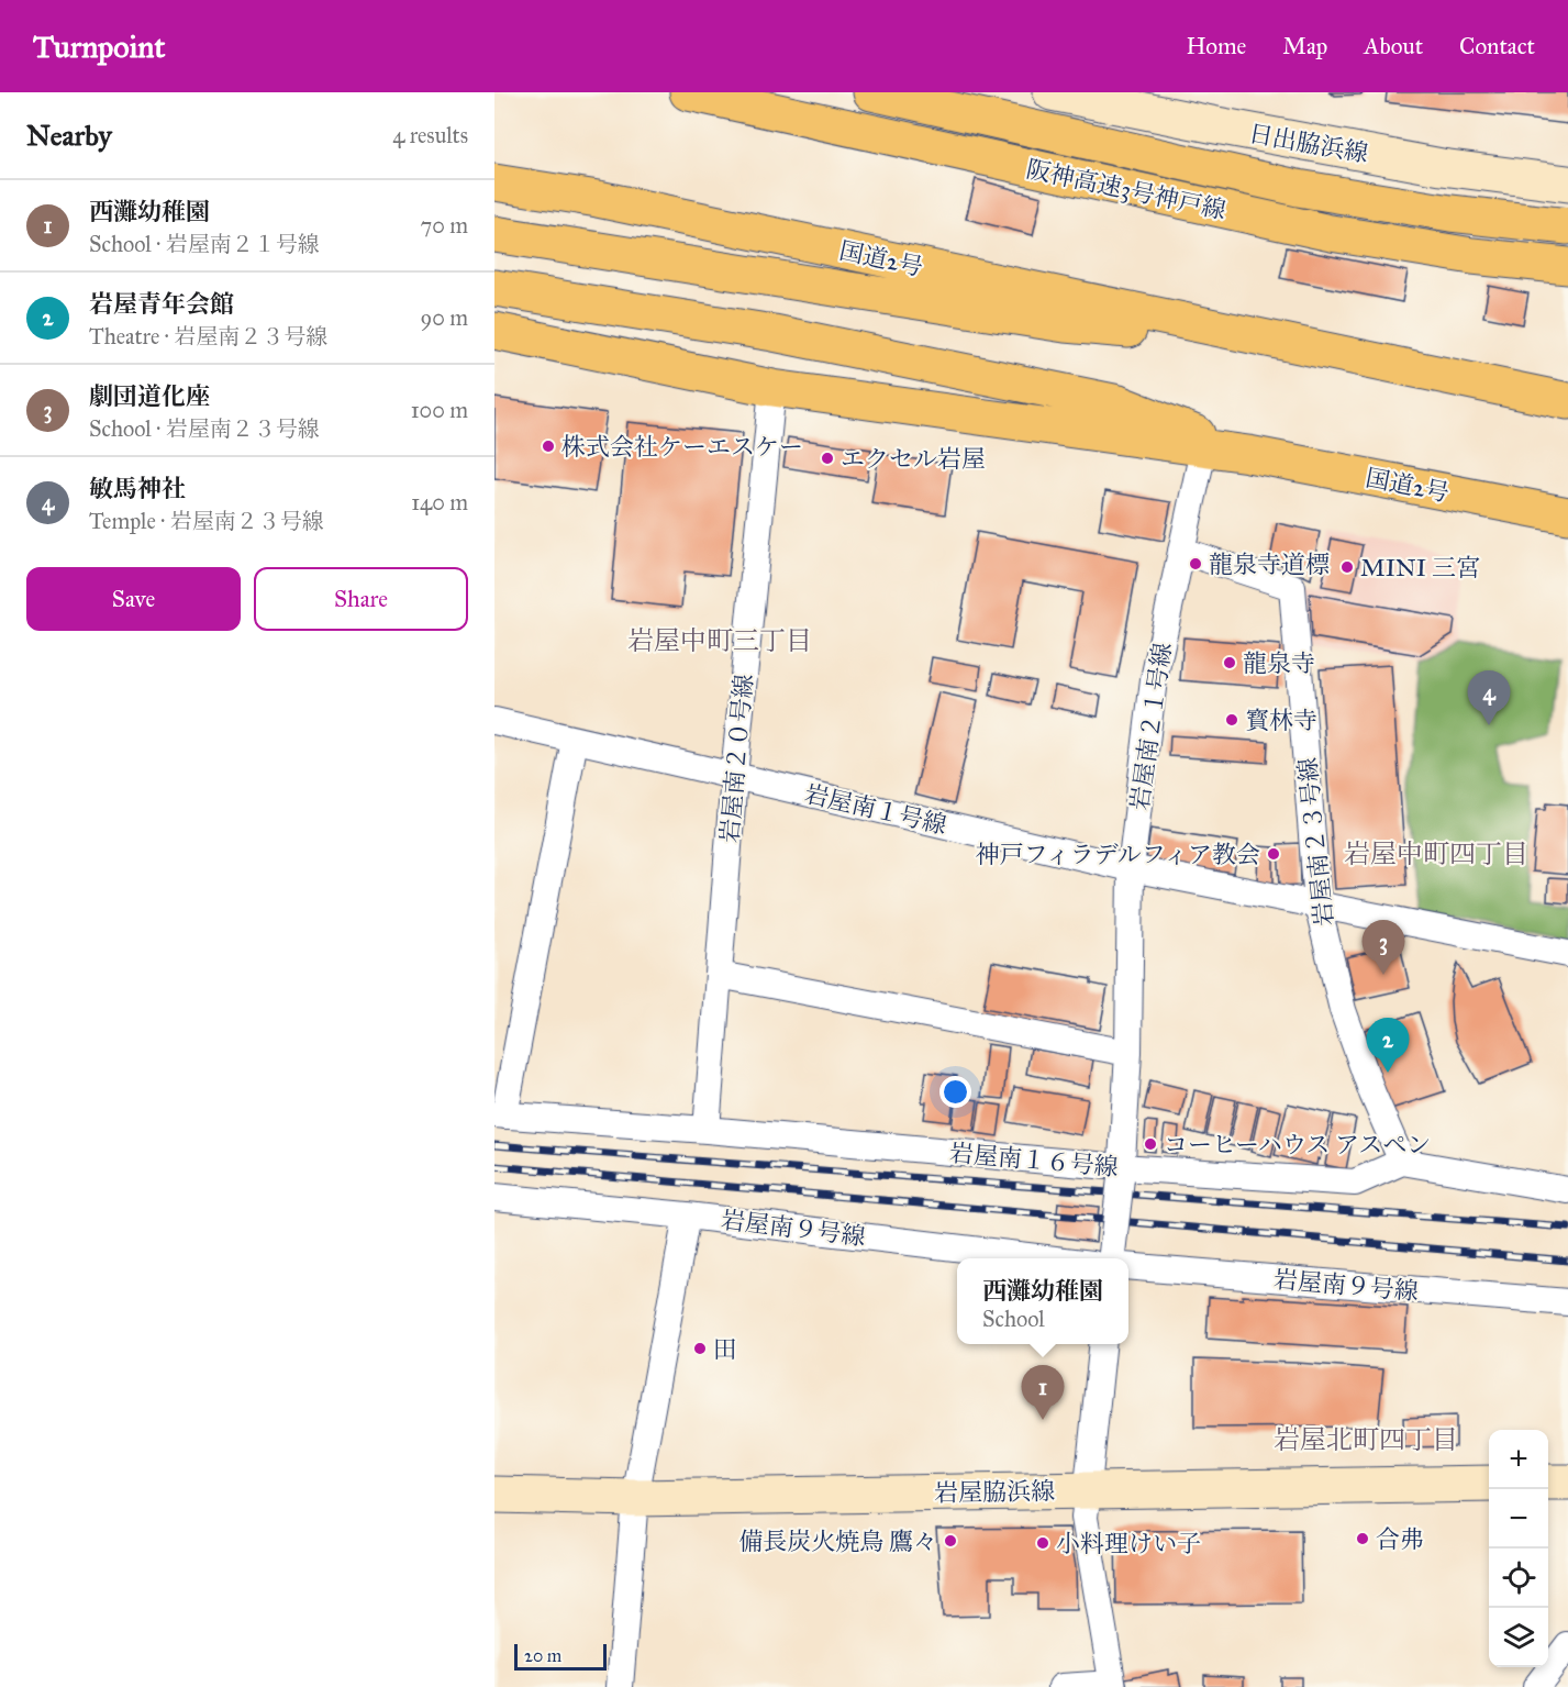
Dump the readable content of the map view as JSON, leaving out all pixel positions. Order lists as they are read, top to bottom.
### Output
{
  "streets": {
    "highway": ["阪神高速3号神戸線", "国道2号"],
    "street": [
      "日出脇浜線",
      "岩屋南２１号線",
      "岩屋南２０号線",
      "岩屋南１号線",
      "岩屋南２３号線",
      "岩屋南１６号線",
      "岩屋南９号線",
      "岩屋脇浜線"
    ]
  },
  "crossings": [
    ["国道2号", "岩屋南２１号線"],
    ["国道2号", "岩屋南２０号線"],
    ["岩屋南２１号線", "岩屋南１号線"],
    ["岩屋南２１号線", "岩屋南２３号線"],
    ["岩屋南２１号線", "岩屋南１６号線"],
    ["岩屋南２０号線", "岩屋南１号線"],
    ["岩屋南２０号線", "岩屋南１６号線"],
    ["岩屋南１号線", "岩屋南２３号線"],
    ["岩屋南２３号線", "岩屋南１６号線"]
  ],
  "districts": ["岩屋中町三丁目", "岩屋中町四丁目", "岩屋北町四丁目"],
  "places": [
    "株式会社ケーエスケー",
    "エクセル岩屋",
    "龍泉寺道標",
    "MINI 三宮",
    "龍泉寺",
    "寳林寺",
    "神戸フィラデルフィア教会",
    "コーヒーハウス アスペン",
    "田",
    "合弗",
    "備長炭火焼鳥 鷹々",
    "小料理けい子"
  ],
  "scale_bar": "20 m",
  "page": {
    "header": "Turnpoint",
    "nav": [
      "Home",
      "Map",
      "About",
      "Contact"
    ],
    "heading": ["Nearby", "4 results"],
    "list": [
      {
        "mark": "1",
        "name": "西灘幼稚園",
        "note": "School · 岩屋南２１号線",
        "value": "70 m"
      },
      {
        "mark": "2",
        "name": "岩屋青年会館",
        "note": "Theatre · 岩屋南２３号線",
        "value": "90 m"
      },
      {
        "mark": "3",
        "name": "劇団道化座",
        "note": "School · 岩屋南２３号線",
        "value": "100 m"
      },
      {
        "mark": "4",
        "name": "敏馬神社",
        "note": "Temple · 岩屋南２３号線",
        "value": "140 m"
      }
    ],
    "buttons": ["Save", "Share"],
    "pins": [
      "4",
      "3",
      "2",
      "1"
    ],
    "popup": ["西灘幼稚園", "School"],
    "map_buttons": ["+", "−"],
    "scale": "20 m"
  }
}
